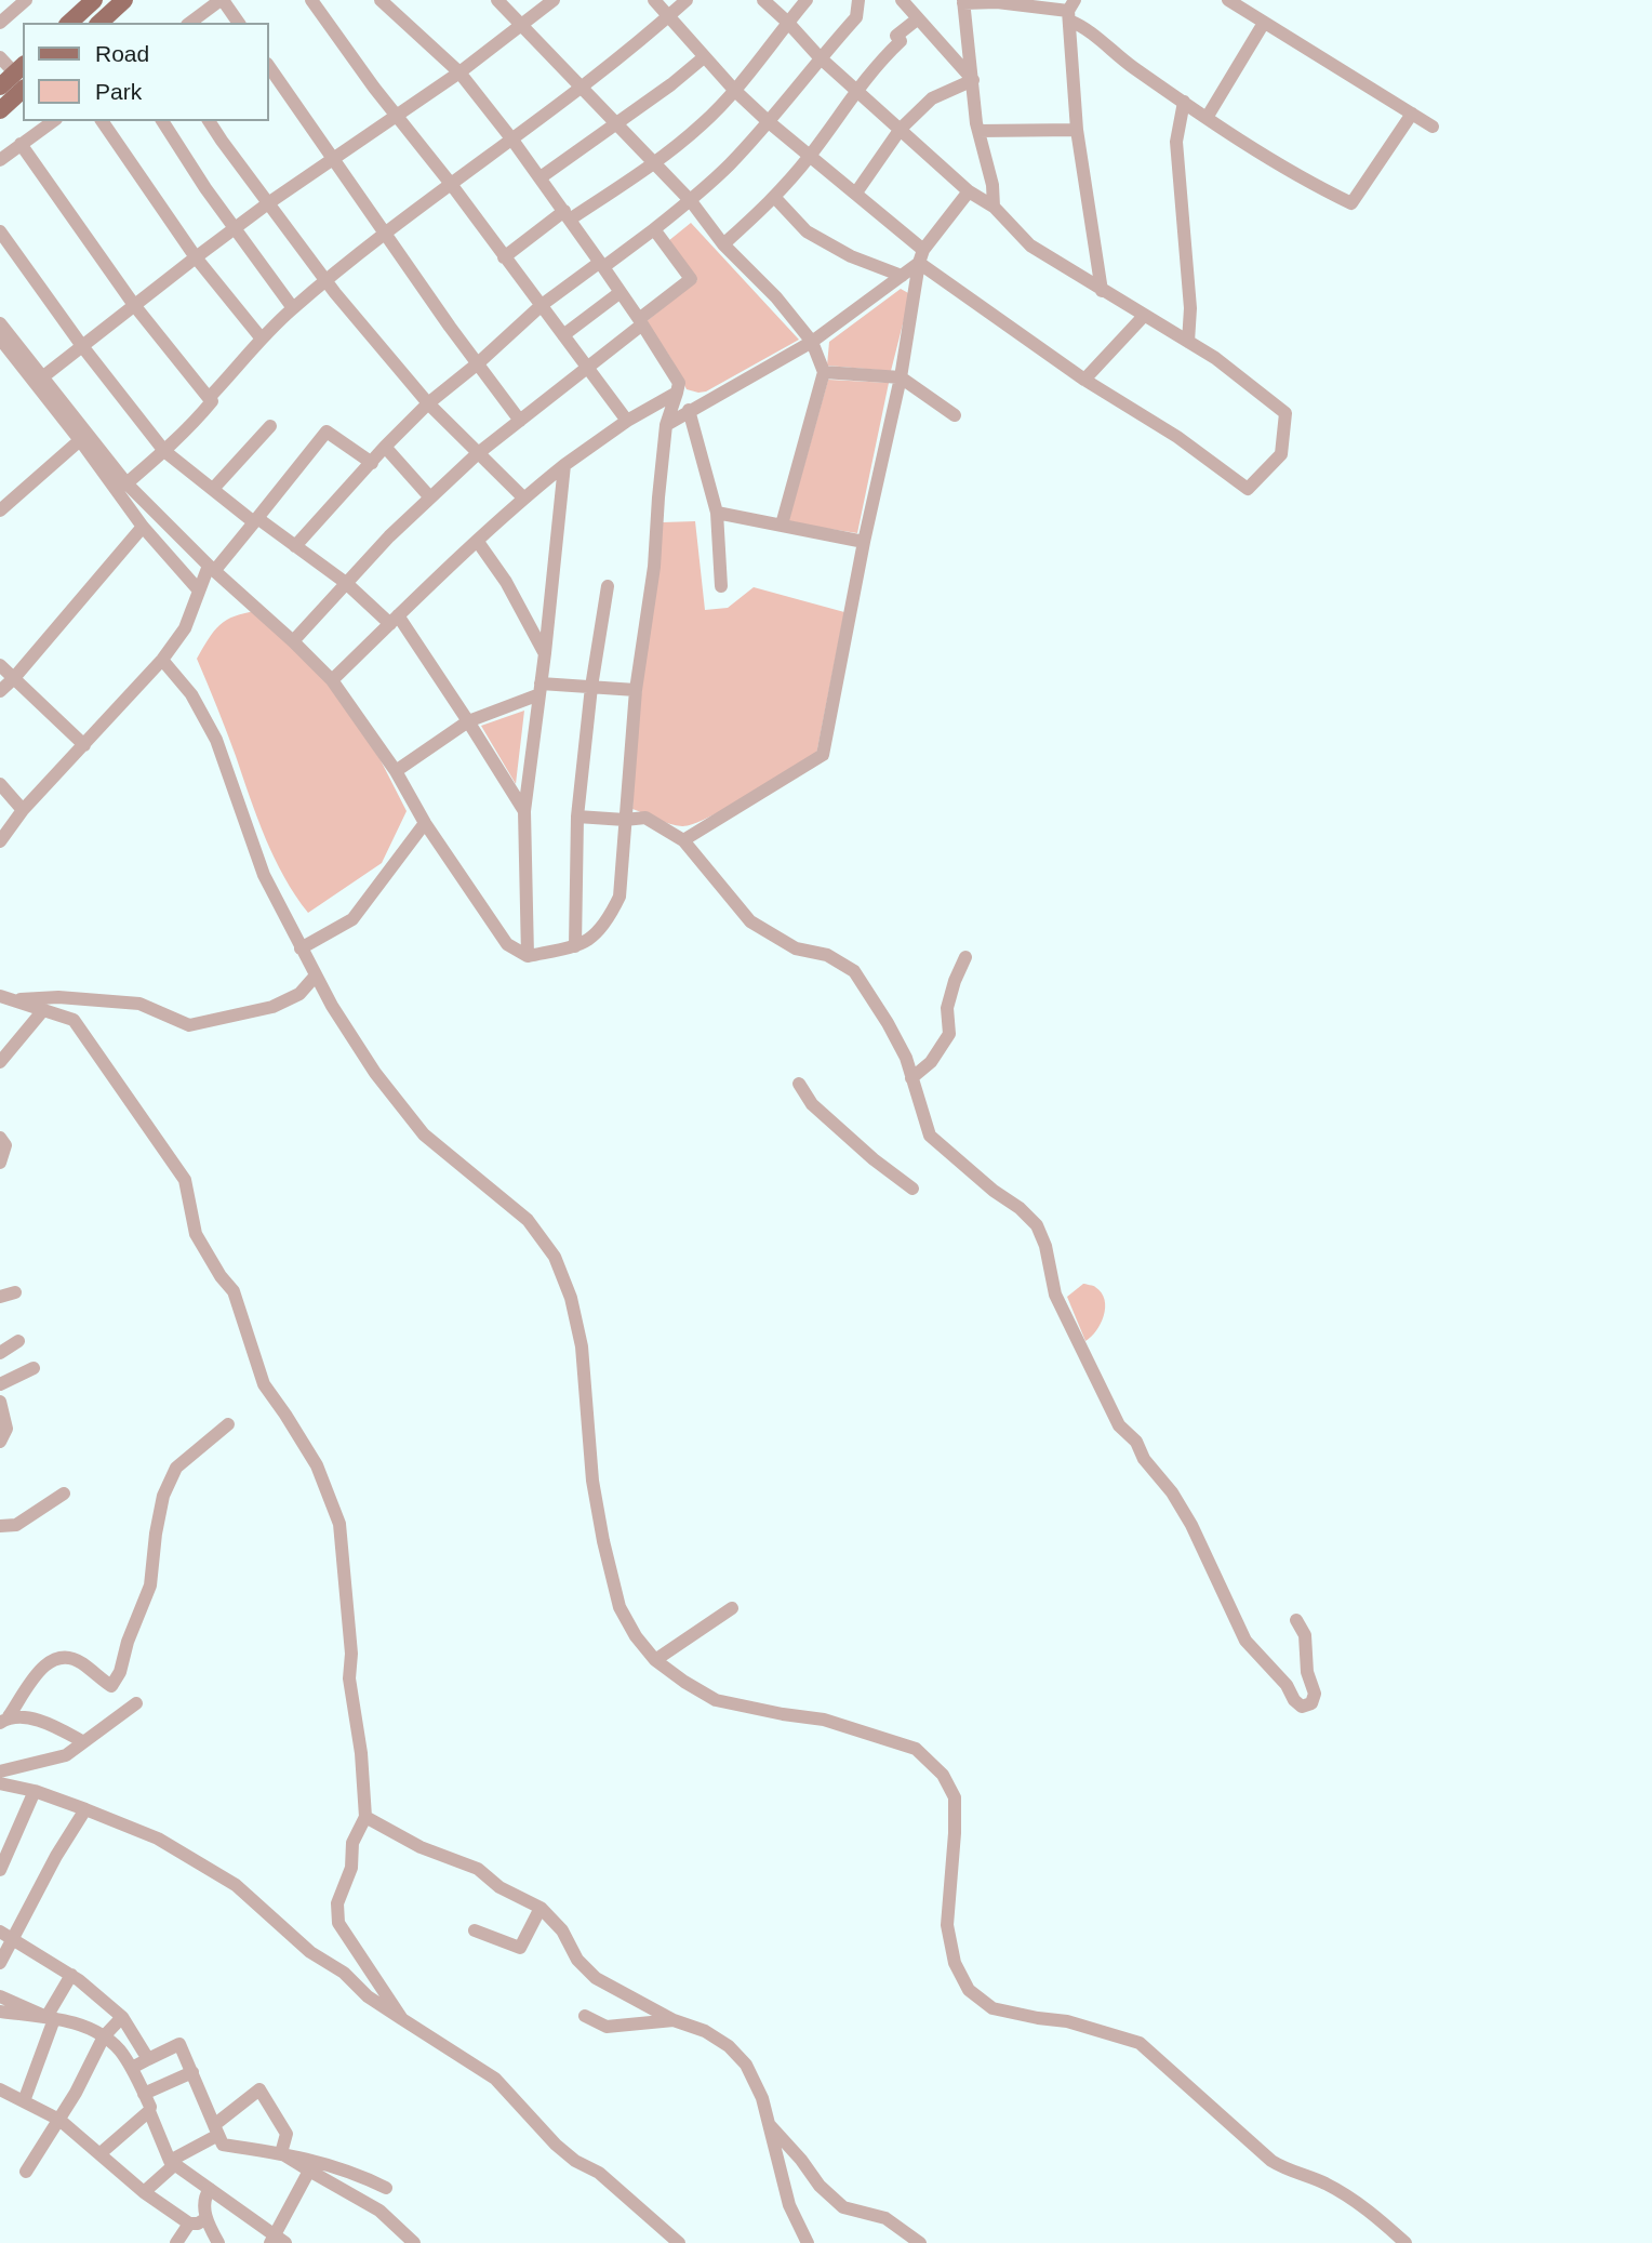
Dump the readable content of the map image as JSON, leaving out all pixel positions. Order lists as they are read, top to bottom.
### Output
{
  "legend": ["Road", "Park"]
}
